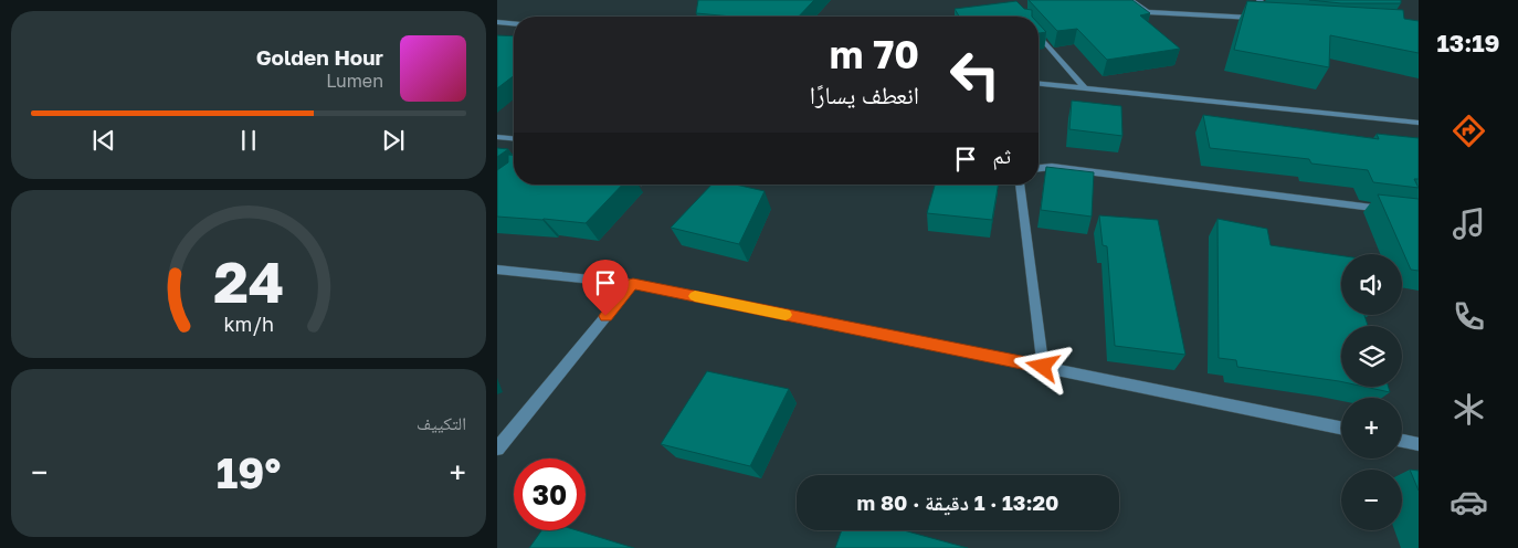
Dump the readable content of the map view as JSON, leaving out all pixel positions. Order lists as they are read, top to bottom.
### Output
{
  "page": {
    "tabs": "13:19",
    "turn": ["70 m", "انعطف يسارًا"],
    "song": ["Golden Hour", "Lumen"],
    "then": "ثم",
    "map_buttons": ["+", "−"],
    "tile": "التكييف",
    "heat": ["−", "19°", "+"],
    "limit": "30",
    "trip": "13:20 · 1 دقيقة · 80 m",
    "gauge": ["24", "km/h"]
  }
}
